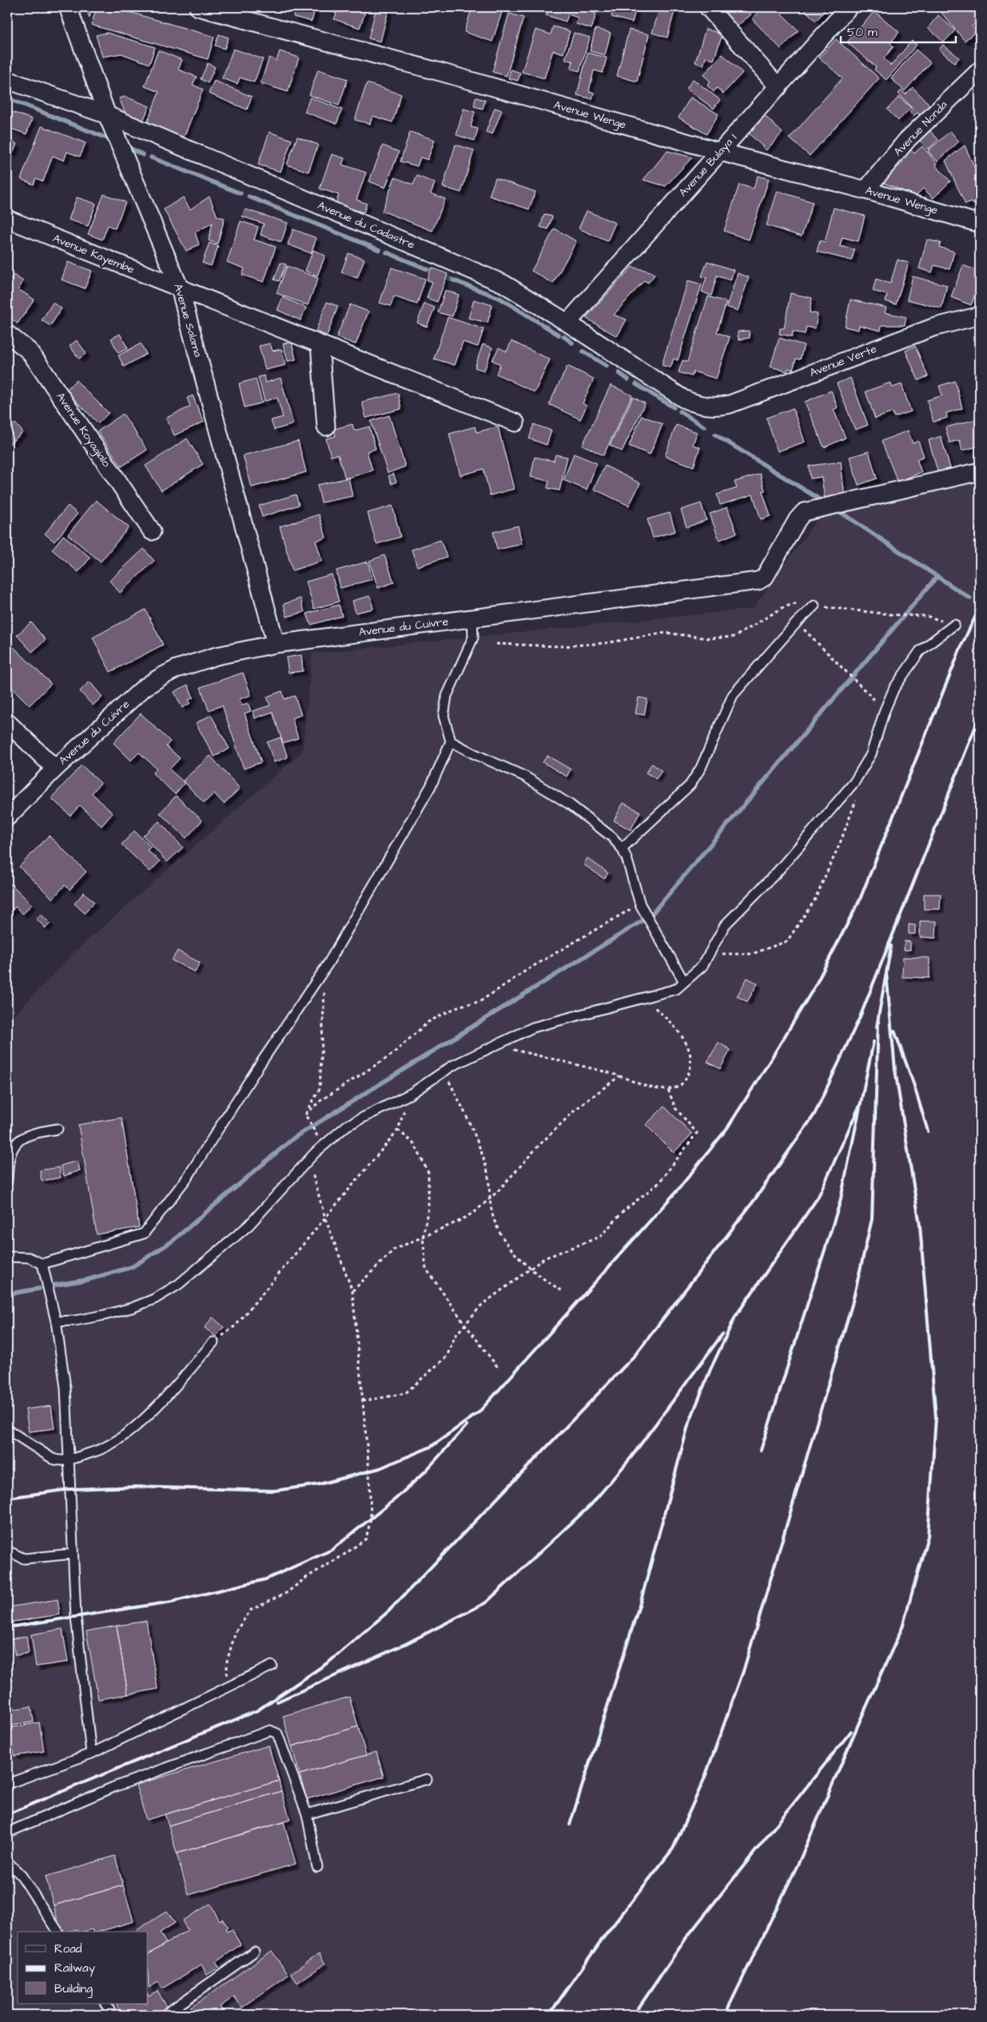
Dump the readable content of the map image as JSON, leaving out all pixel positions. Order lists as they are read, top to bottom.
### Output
{
  "streets": {
    "street": [
      "Avenue Wenge",
      "Avenue Nonda",
      "Avenue Bulaya I",
      "Avenue du Cadastre",
      "Avenue Kayembe",
      "Avenue Salama",
      "Avenue Verte",
      "Avenue Koyagialo",
      "Avenue du Cuivre"
    ]
  },
  "crossings": [
    ["Avenue Wenge", "Avenue Nonda"],
    ["Avenue Wenge", "Avenue Bulaya I"],
    ["Avenue Bulaya I", "Avenue du Cadastre"],
    ["Avenue du Cadastre", "Avenue Salama"],
    ["Avenue du Cadastre", "Avenue Verte"],
    ["Avenue Kayembe", "Avenue Salama"],
    ["Avenue Salama", "Avenue du Cuivre"]
  ],
  "legend": ["Road", "Railway", "Building"],
  "scale_bar": "50 m"
}
